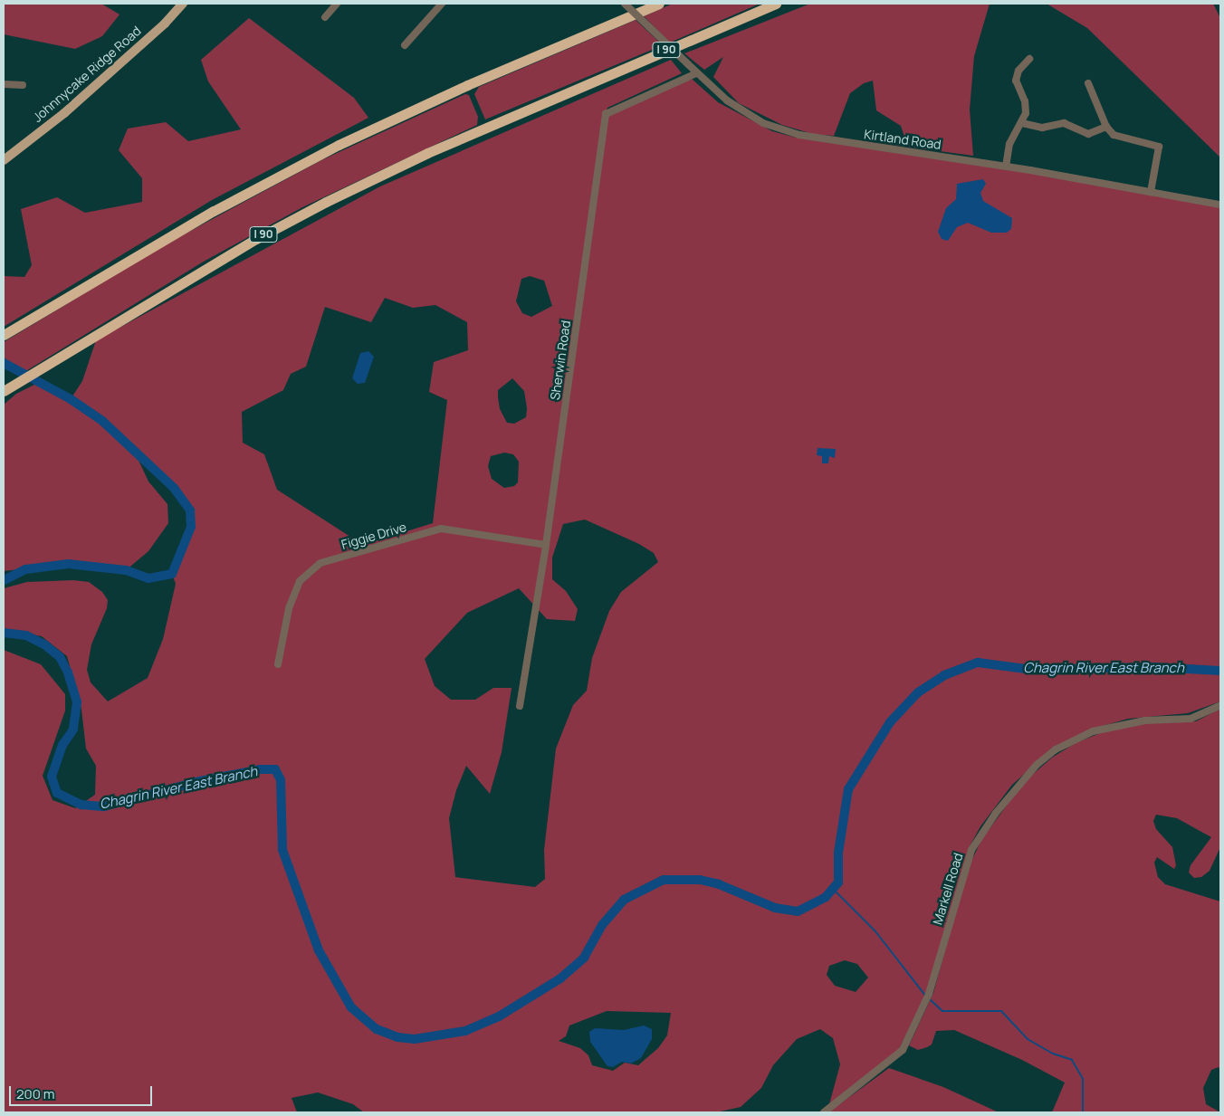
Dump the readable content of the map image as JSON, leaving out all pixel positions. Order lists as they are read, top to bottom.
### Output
{
  "streets": {
    "highway": ["I 90"],
    "main road": ["Johnnycake Ridge Road"],
    "street": [
      "Kirtland Road",
      "Sherwin Road",
      "Figgie Drive",
      "Markell Road"
    ]
  },
  "crossings": [
    ["Kirtland Road", "Sherwin Road"],
    ["Sherwin Road", "Figgie Drive"]
  ],
  "water": ["Chagrin River East Branch"],
  "scale_bar": "200 m"
}
